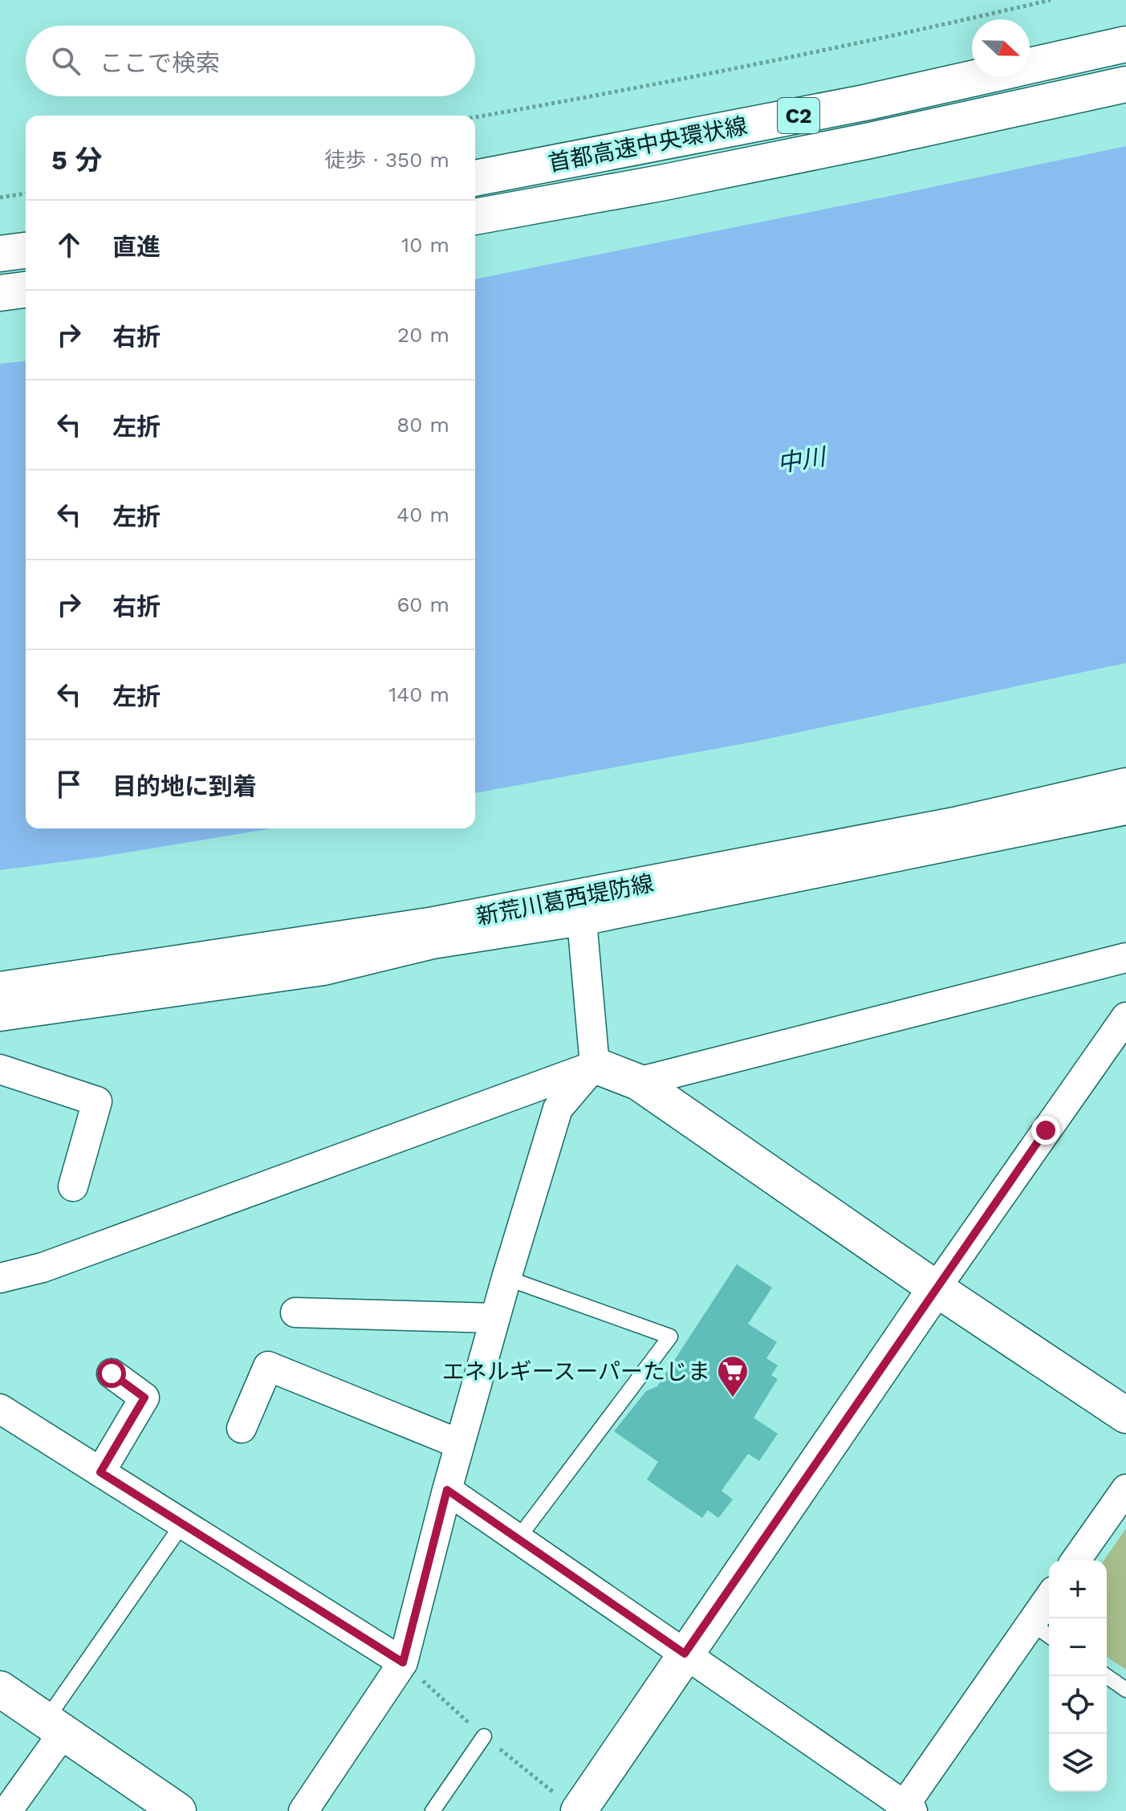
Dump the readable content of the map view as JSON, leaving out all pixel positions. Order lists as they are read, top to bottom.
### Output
{
  "streets": {
    "main road": ["C2", "首都高速中央環状線", "新荒川葛西堤防線"]
  },
  "water": ["中川"],
  "places": {
    "supermarket": ["エネルギースーパーたじま"]
  },
  "north": "right",
  "page": {
    "search": "ここで検索",
    "heading": ["5 分", "徒歩 · 350 m"],
    "list": [
      ["直進", "10 m"],
      ["右折", "20 m"],
      ["左折", "80 m"],
      ["左折", "40 m"],
      ["右折", "60 m"],
      ["左折", "140 m"],
      "目的地に到着"
    ],
    "map_buttons": ["+", "−"]
  }
}
